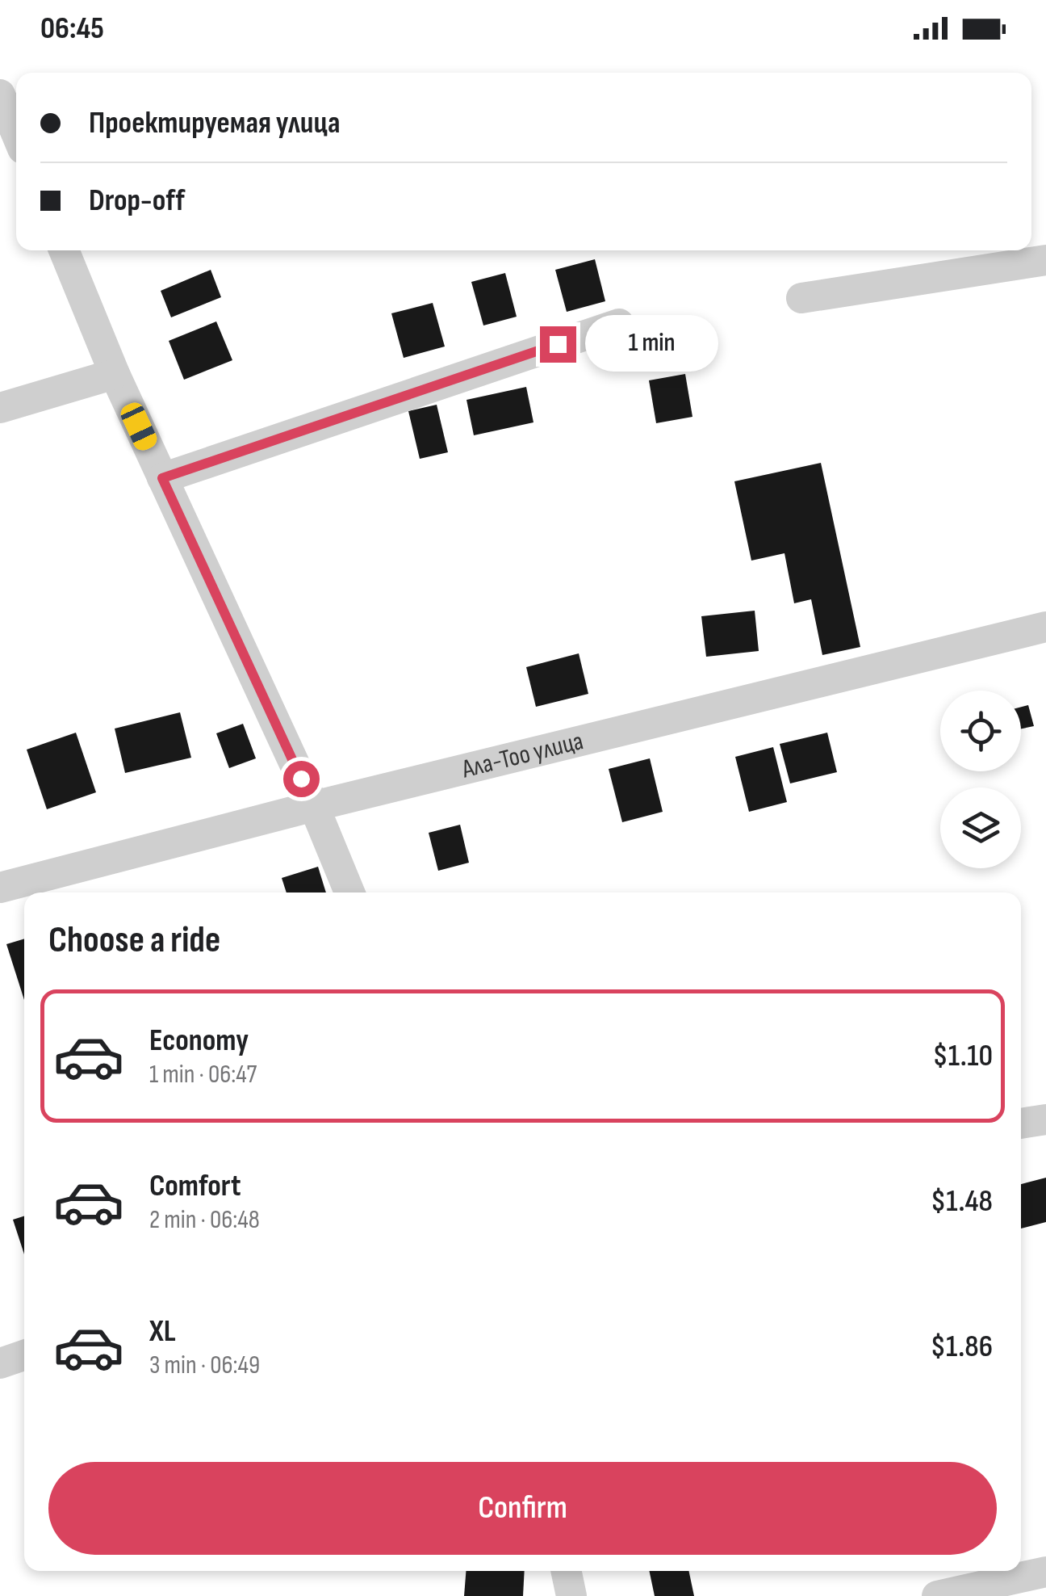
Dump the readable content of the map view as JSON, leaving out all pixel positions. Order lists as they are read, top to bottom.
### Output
{
  "streets": {
    "street": ["Ала-Тоо улица"]
  },
  "page": {
    "status": "06:45",
    "banner": ["Проектируемая улица", "Drop-off"],
    "bubble": "1 min",
    "heading": "Choose a ride",
    "list": [
      {
        "name": "Economy",
        "note": "1 min · 06:47",
        "value": "$1.10"
      },
      {
        "name": "Comfort",
        "note": "2 min · 06:48",
        "value": "$1.48"
      },
      {
        "name": "XL",
        "note": "3 min · 06:49",
        "value": "$1.86"
      }
    ],
    "buttons": "Confirm"
  }
}
